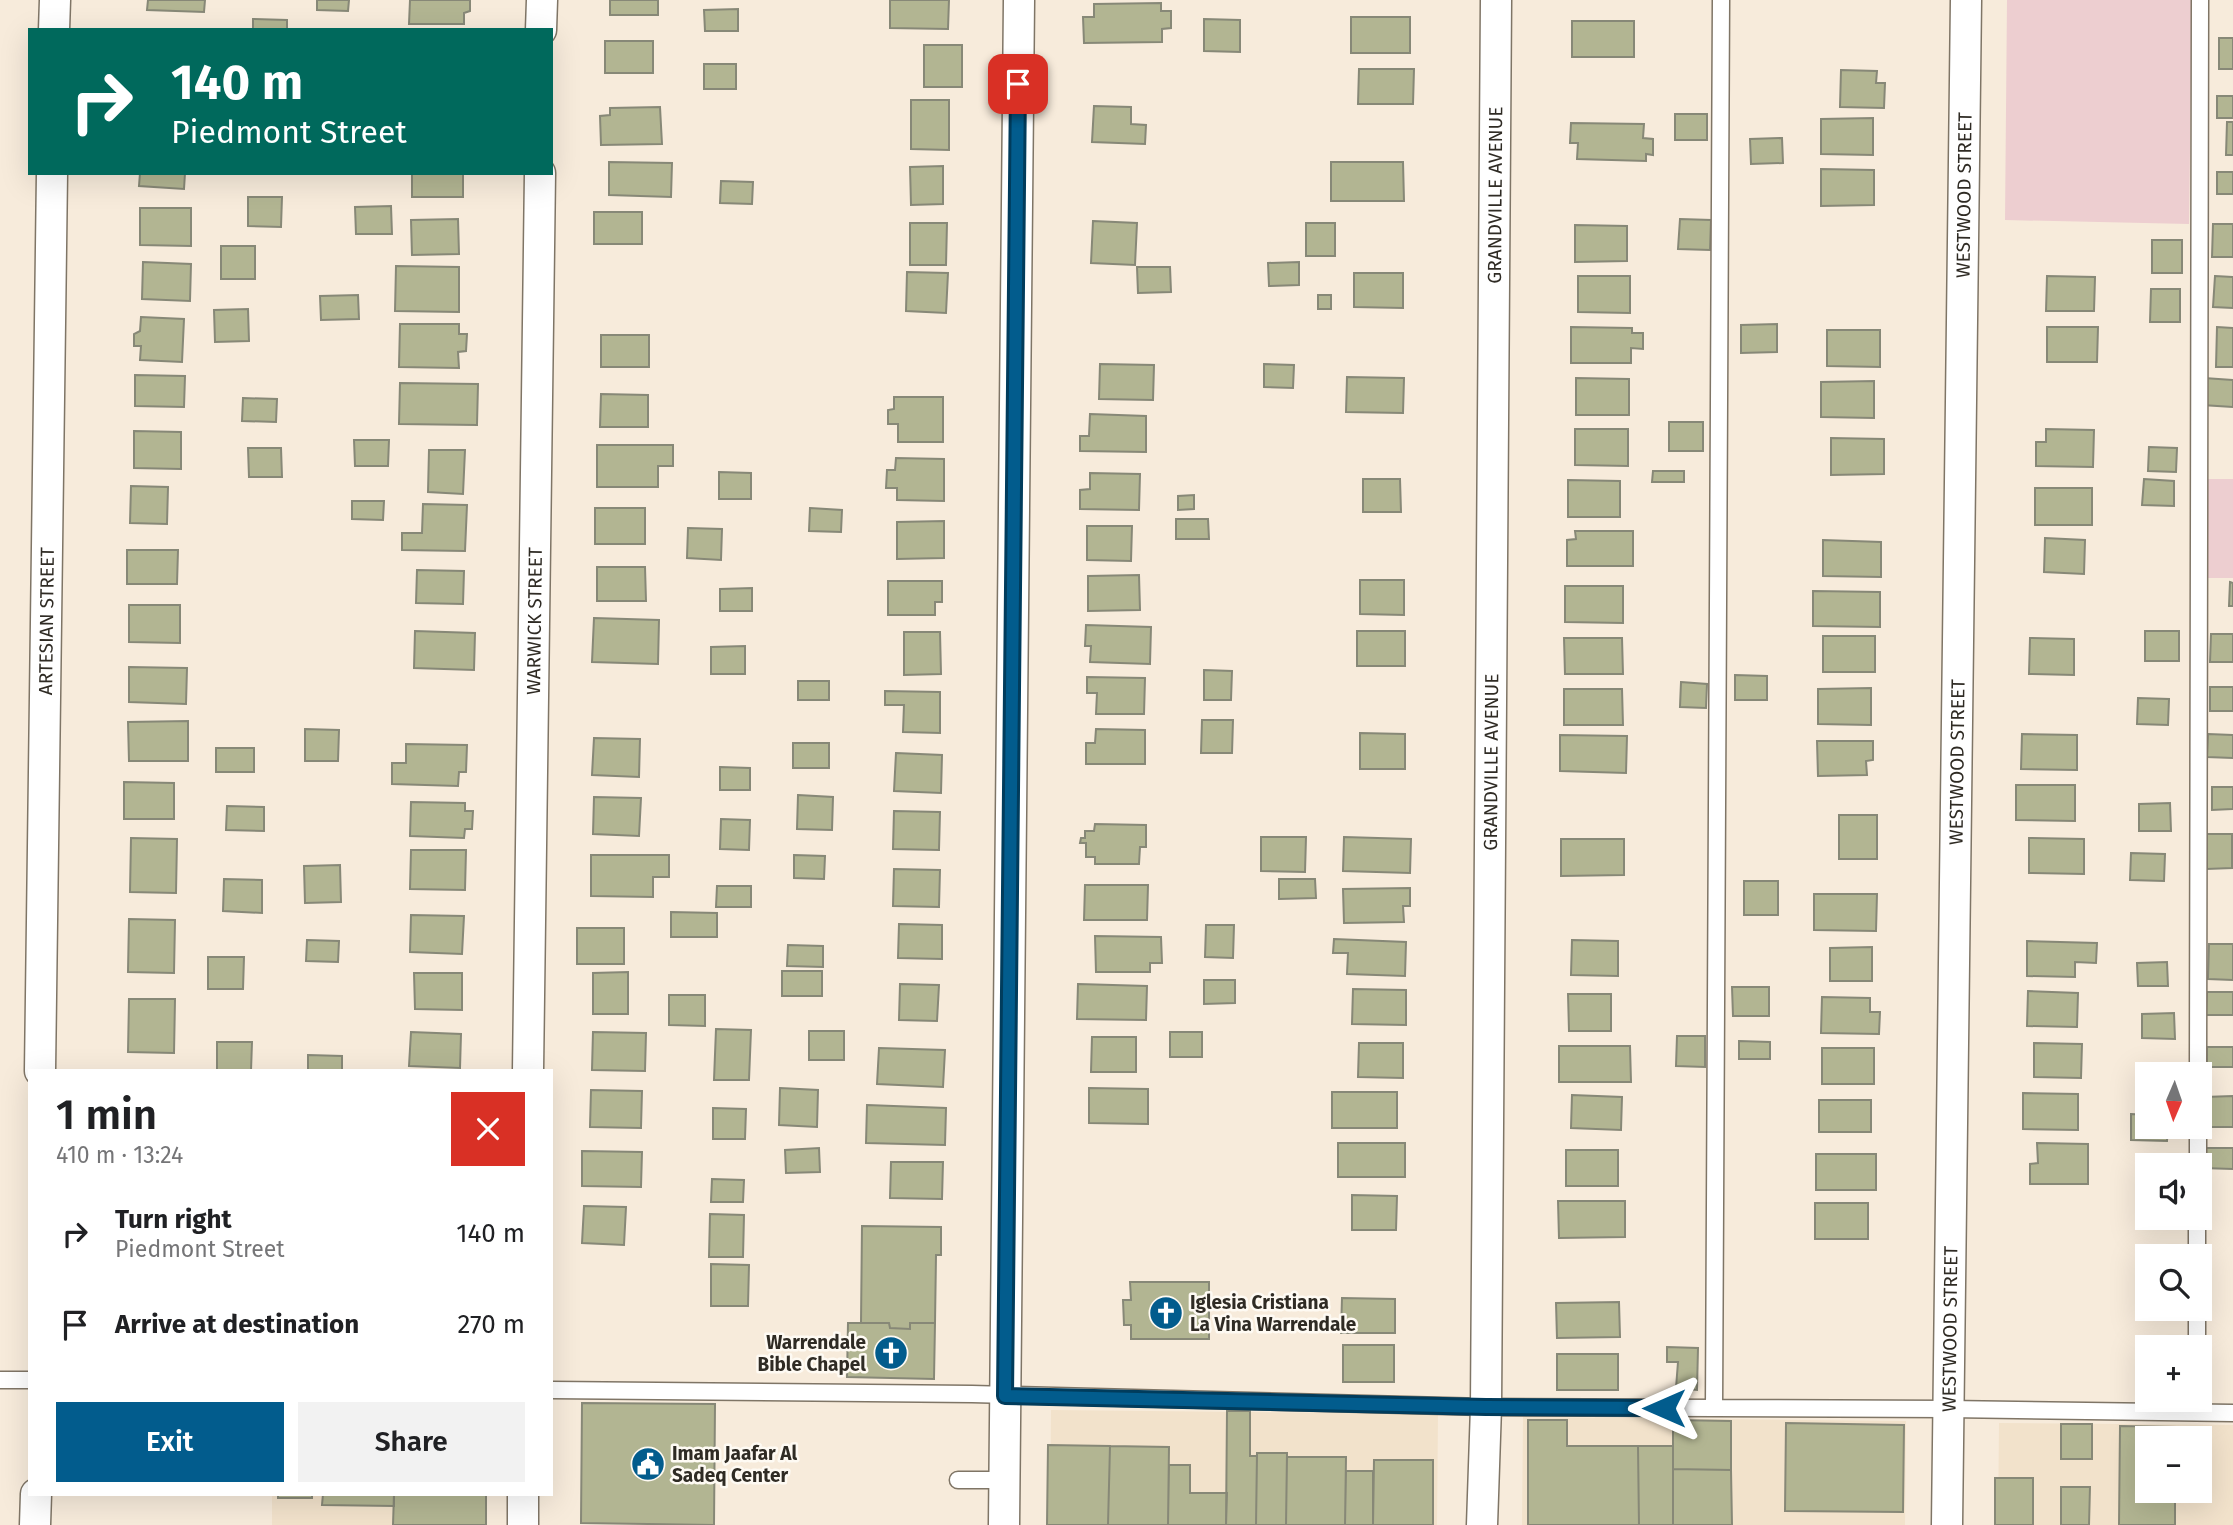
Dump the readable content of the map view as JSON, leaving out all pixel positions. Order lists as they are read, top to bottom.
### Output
{
  "streets": {
    "street": [
      "GRANDVILLE AVENUE",
      "WESTWOOD STREET",
      "ARTESIAN STREET",
      "WARWICK STREET"
    ]
  },
  "places": {
    "church": ["Iglesia Cristiana La Vina Warrendale", "Warrendale Bible Chapel"],
    "public building": ["Imam Jaafar Al Sadeq Center"]
  },
  "north": "bottom",
  "page": {
    "turn": ["140 m", "Piedmont Street"],
    "map_buttons": ["+", "−"],
    "heading": ["1 min", "410 m · 13:24"],
    "list": [
      {
        "name": "Turn right",
        "note": "Piedmont Street",
        "value": "140 m"
      },
      {
        "name": "Arrive at destination",
        "value": "270 m"
      }
    ],
    "buttons": ["Exit", "Share"]
  }
}
